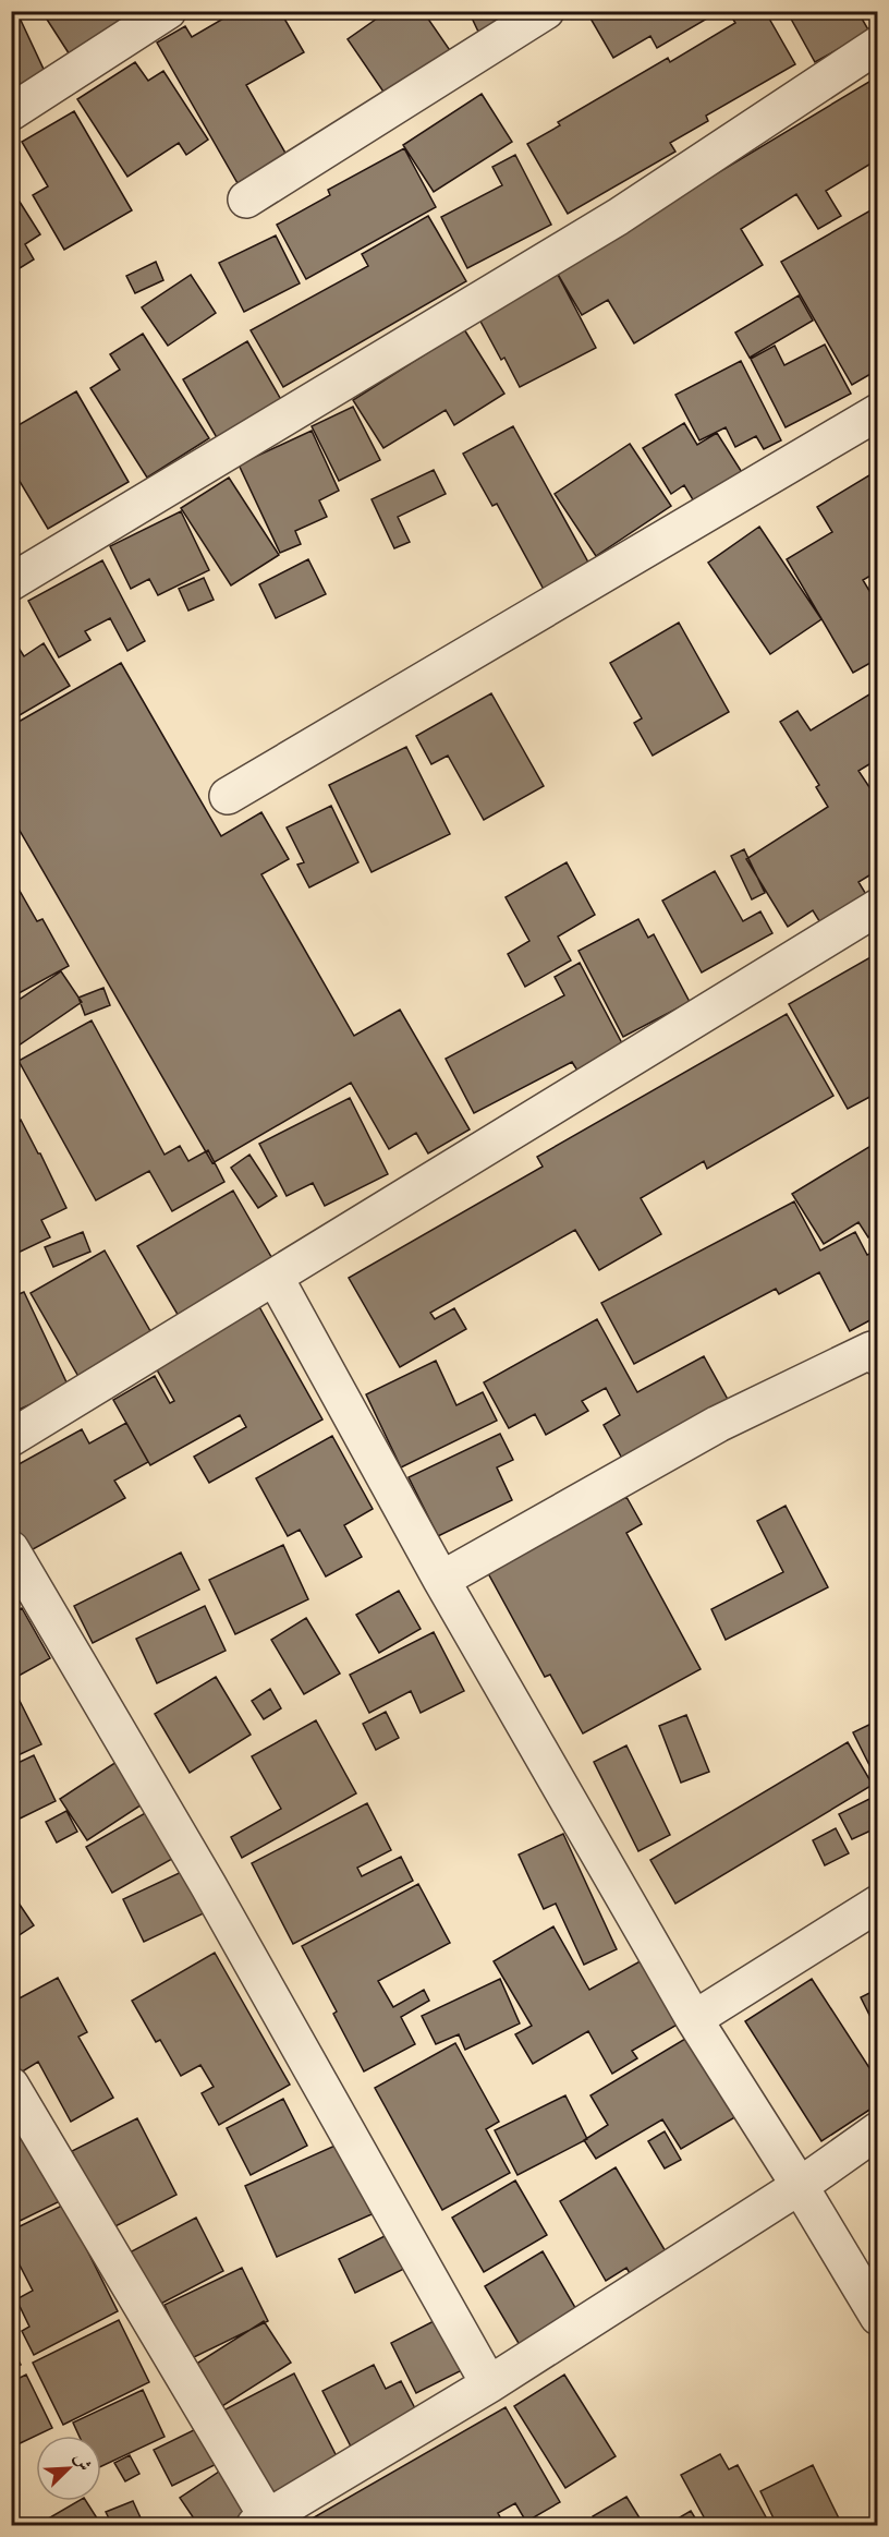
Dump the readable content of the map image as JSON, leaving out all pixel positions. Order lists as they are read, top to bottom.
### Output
{
  "north": "top right"
}
